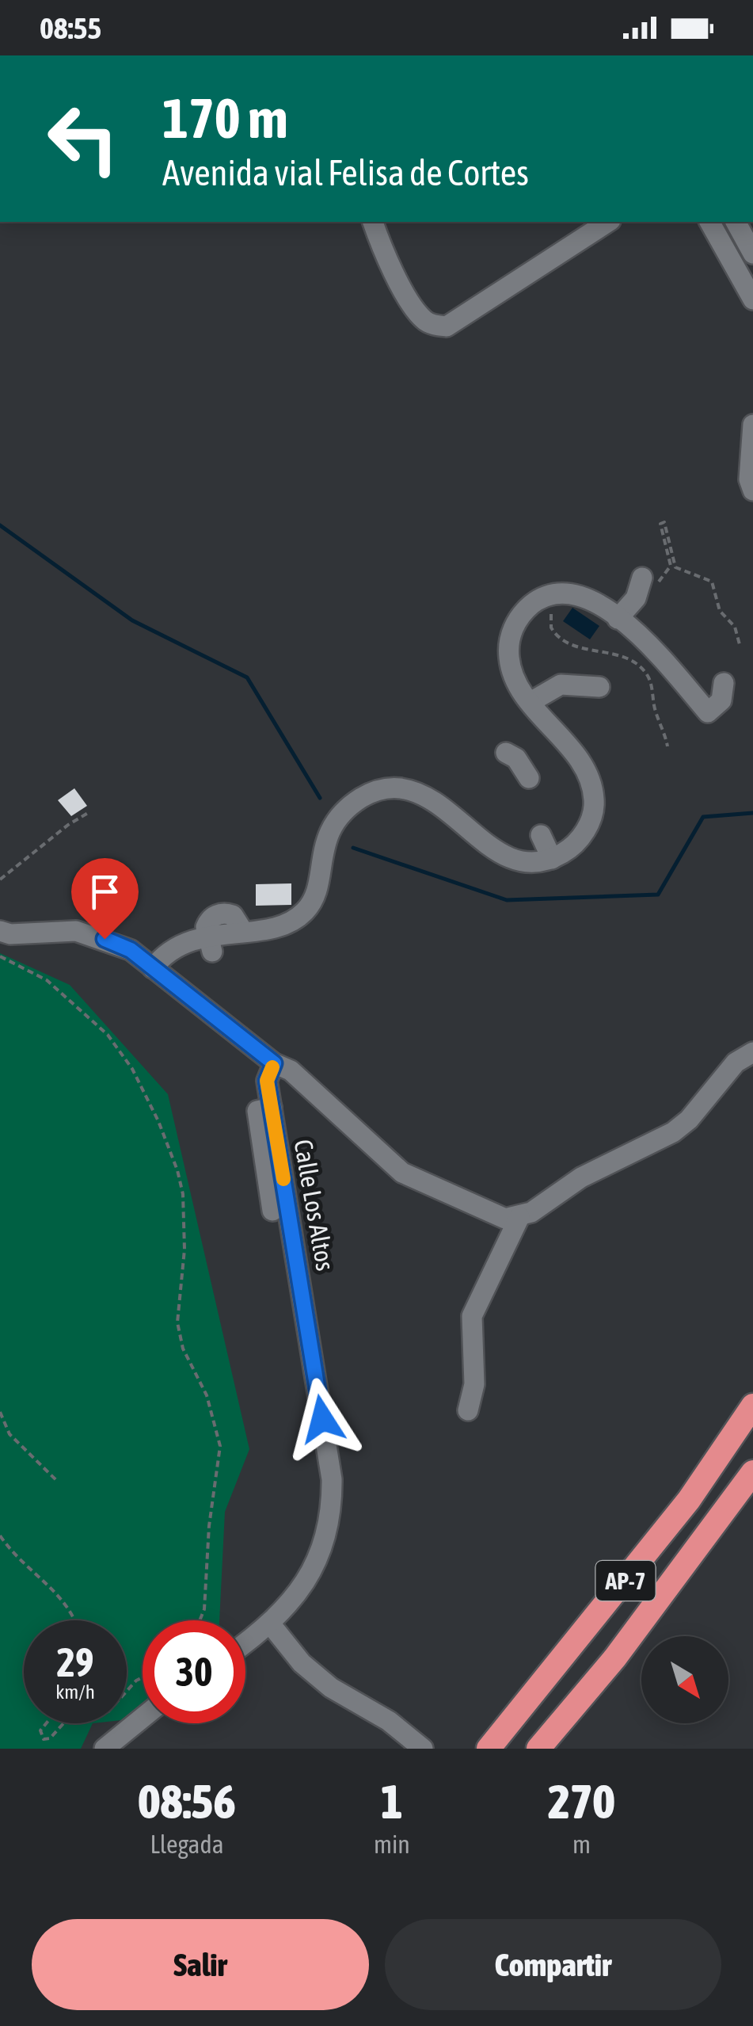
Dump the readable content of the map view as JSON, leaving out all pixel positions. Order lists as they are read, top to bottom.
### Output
{
  "streets": {
    "highway": ["AP-7"],
    "street": ["Calle Los Altos"]
  },
  "north": "bottom right",
  "page": {
    "status": "08:55",
    "turn": ["170 m", "Avenida vial Felisa de Cortes"],
    "speed": "29 km/h",
    "limit": "30",
    "eta": [
      "08:56",
      "Llegada",
      "1",
      "min",
      "270",
      "m"
    ],
    "buttons": ["Salir", "Compartir"]
  }
}
